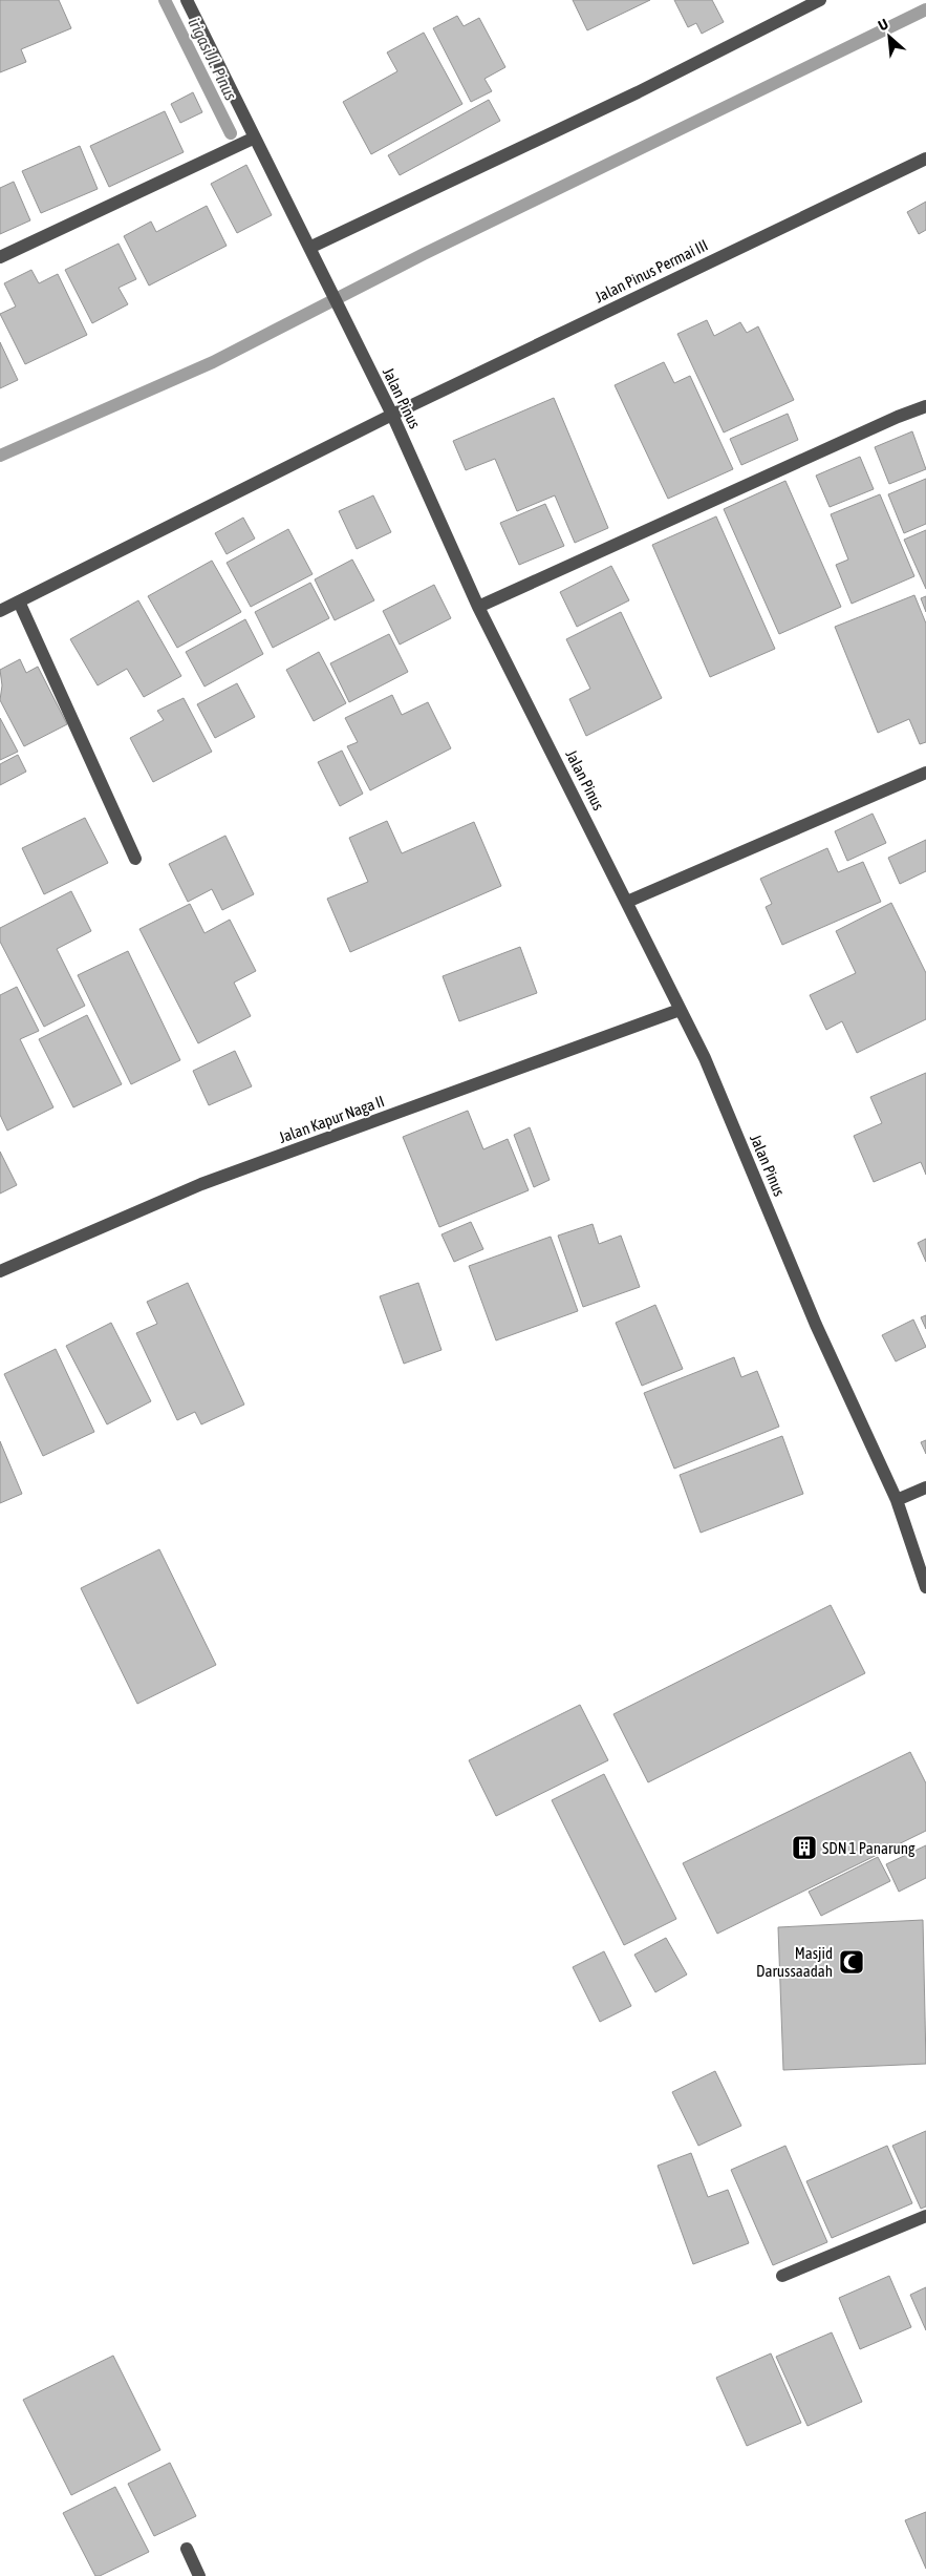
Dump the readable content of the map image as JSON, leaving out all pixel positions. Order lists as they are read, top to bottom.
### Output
{
  "streets": {
    "street": ["Jalan Pinus Permai III", "Jalan Pinus", "Jalan Kapur Naga II"]
  },
  "crossings": [
    ["Jalan Pinus Permai III", "Jalan Pinus"],
    ["Jalan Pinus", "Jalan Kapur Naga II"]
  ],
  "water": ["irigasi Jl. Pinus"],
  "places": {
    "building": ["SDN 1 Panarung"],
    "mosque": ["Masjid Darussaadah"]
  },
  "north": "top left"
}
